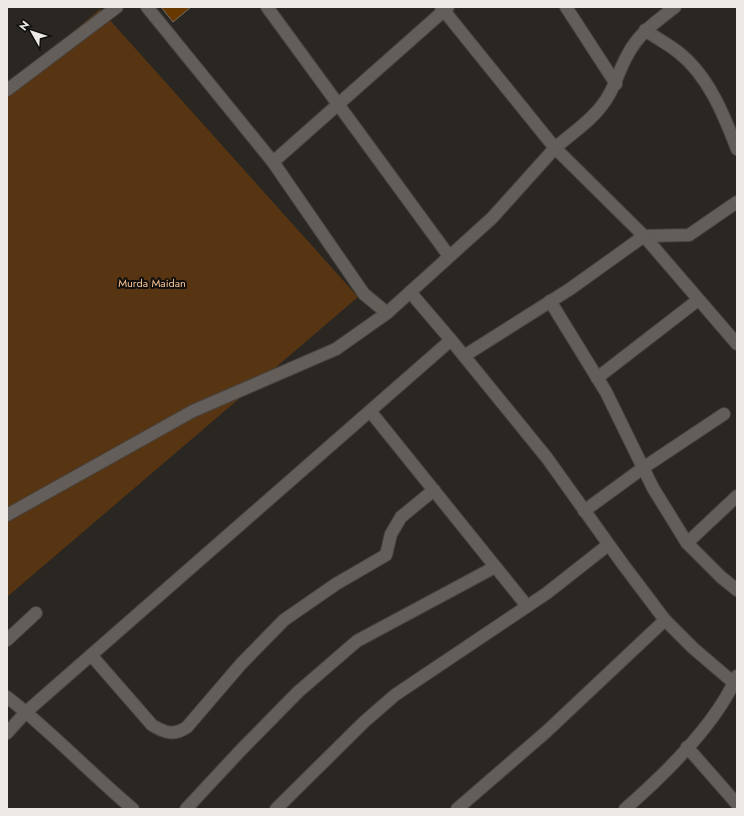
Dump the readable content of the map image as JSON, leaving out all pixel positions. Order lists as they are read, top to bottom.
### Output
{
  "parks": ["Murda Maidan"],
  "north": "top left"
}
